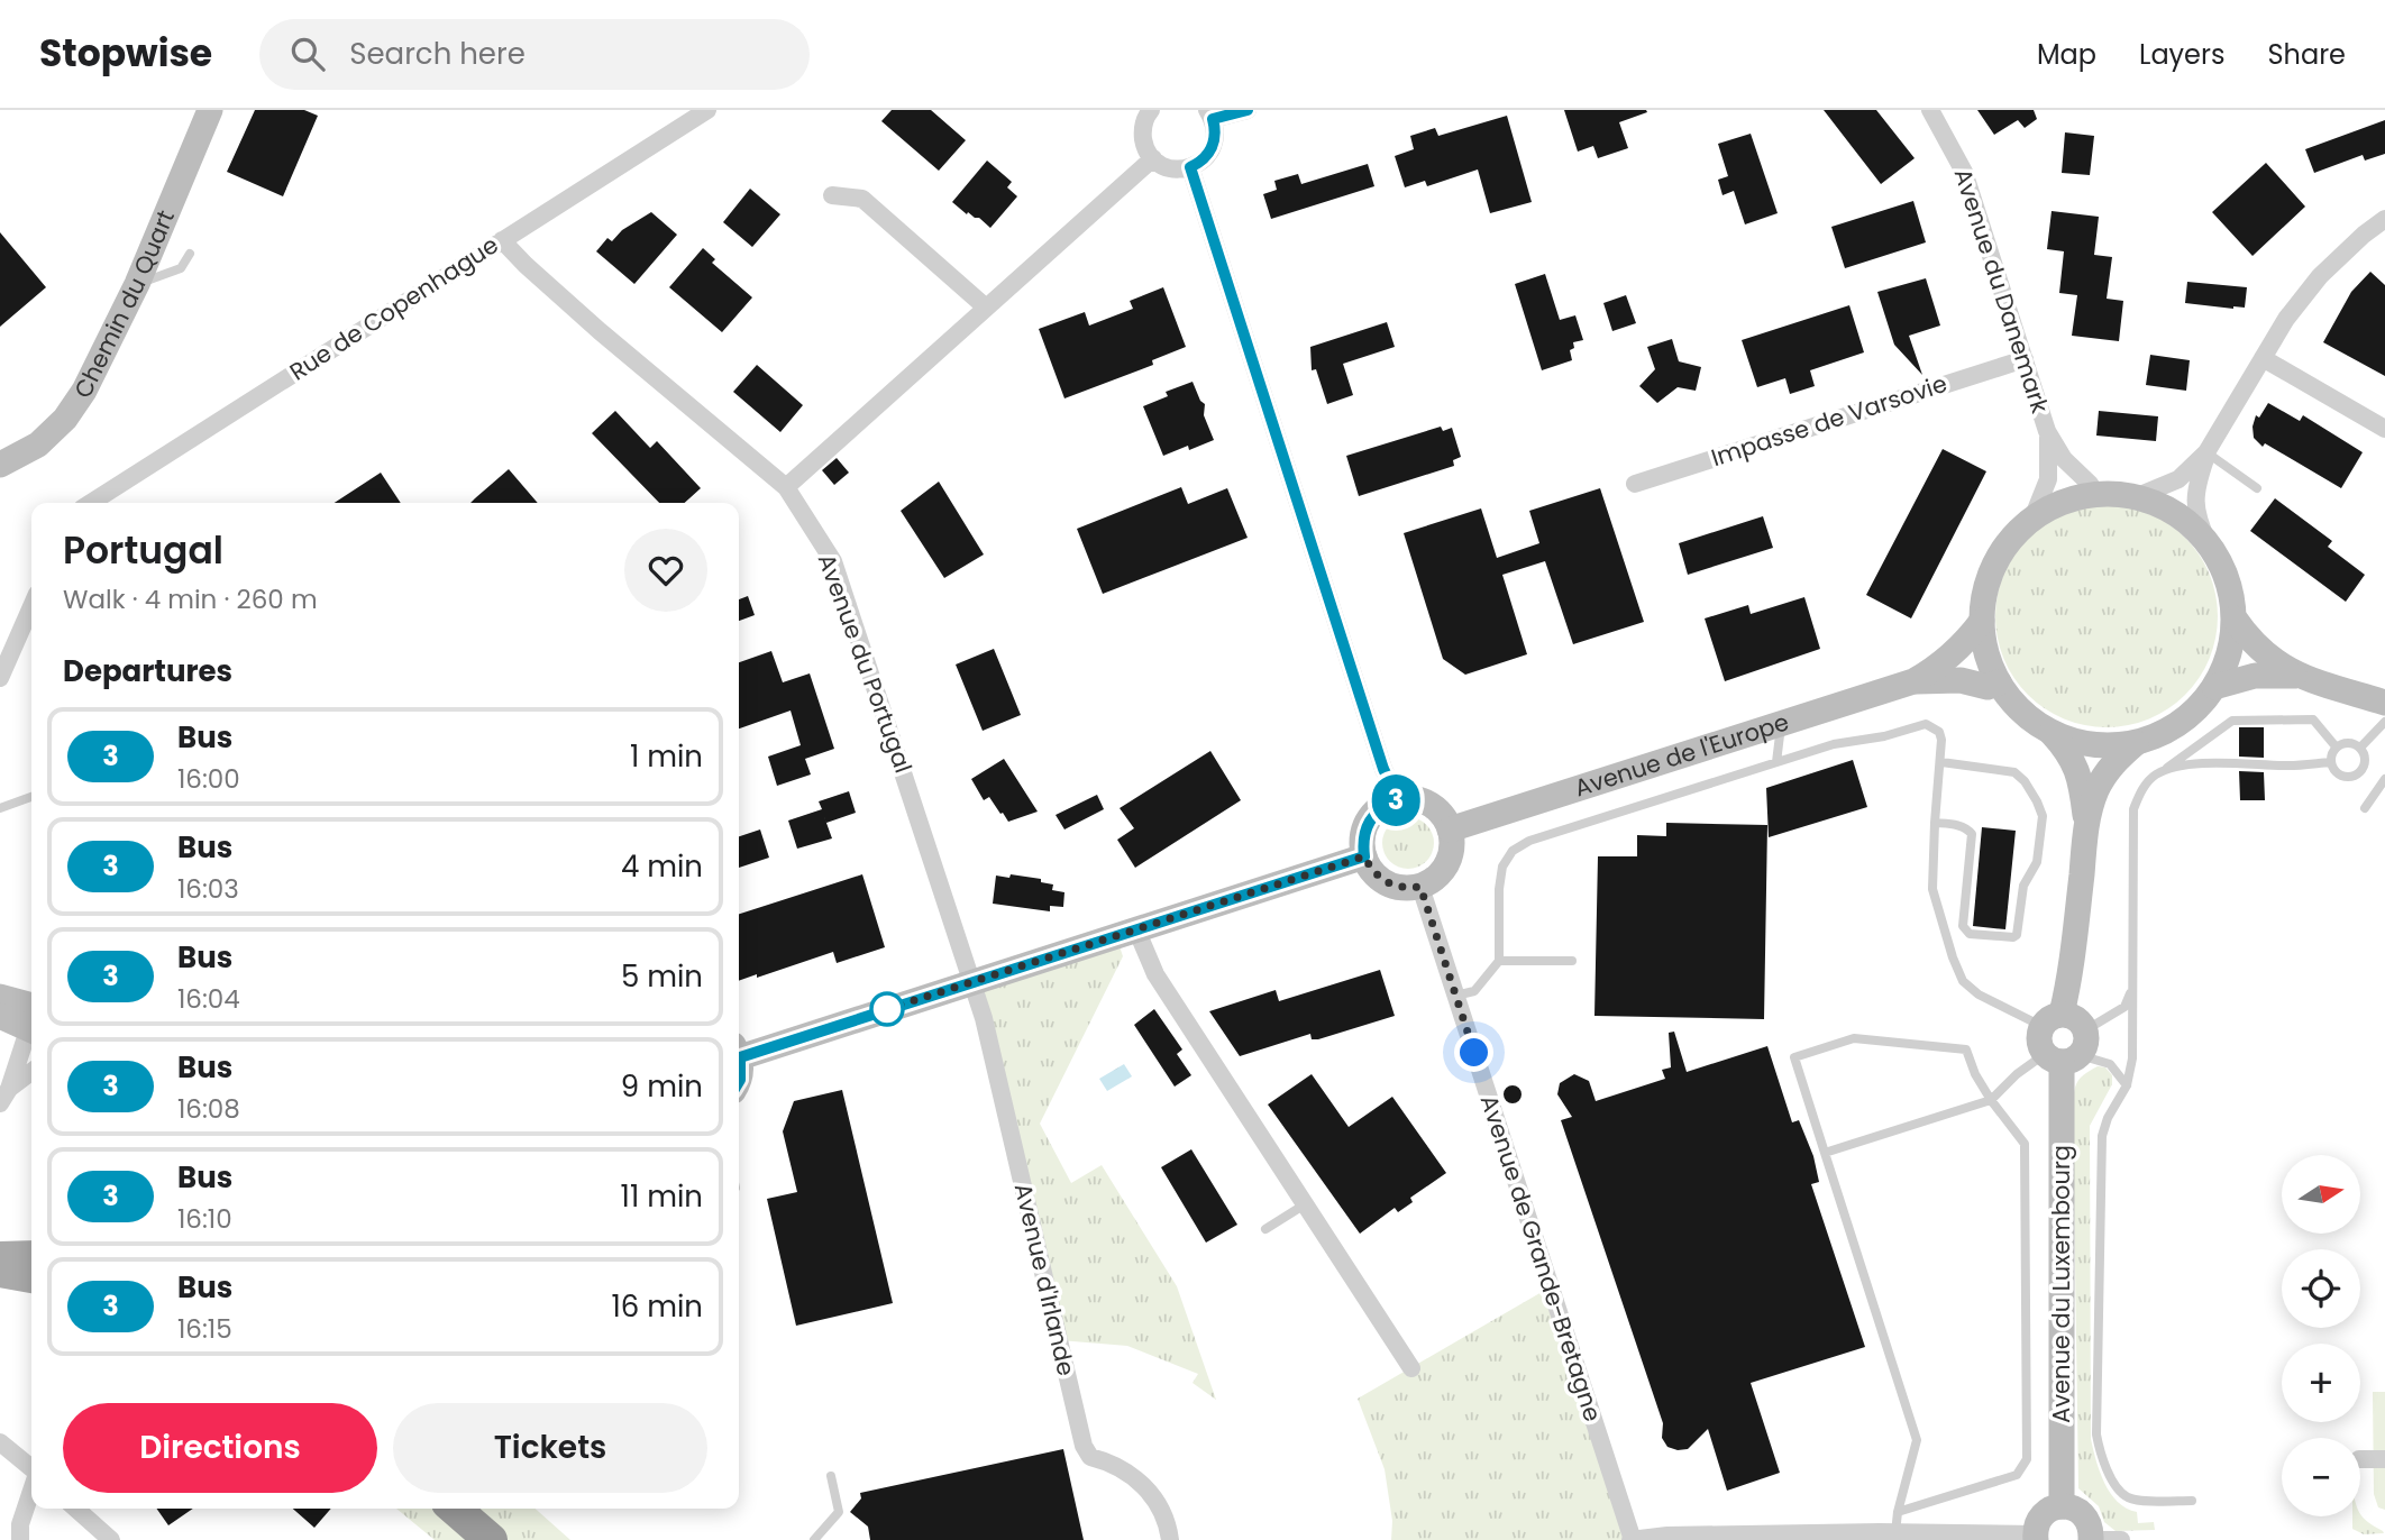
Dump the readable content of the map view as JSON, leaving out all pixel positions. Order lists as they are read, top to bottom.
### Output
{
  "streets": {
    "street": [
      "Avenue du Danemark",
      "Chemin du Quart",
      "Rue de Copenhague",
      "Impasse de Varsovie",
      "Avenue du Portugal",
      "Avenue de l'Europe",
      "Avenue de Grande-Bretagne",
      "Avenue d'Irlande",
      "Avenue du Luxembourg"
    ]
  },
  "crossings": [
    ["Avenue du Danemark", "Impasse de Varsovie"],
    ["Avenue du Danemark", "Avenue de l'Europe"],
    ["Rue de Copenhague", "Avenue du Portugal"],
    ["Avenue du Portugal", "Avenue d'Irlande"],
    ["Avenue de l'Europe", "Avenue de Grande-Bretagne"]
  ],
  "lines": ["bus line 3"],
  "north": "right",
  "page": {
    "header": "Stopwise",
    "search": "Search here",
    "nav": ["Map", "Layers", "Share"],
    "on_map": "3",
    "heading": [
      ["Portugal", "Walk · 4 min · 260 m"],
      "Departures"
    ],
    "list": [
      {
        "mark": "3",
        "name": "Bus",
        "note": "16:00",
        "value": "1 min"
      },
      {
        "mark": "3",
        "name": "Bus",
        "note": "16:03",
        "value": "4 min"
      },
      {
        "mark": "3",
        "name": "Bus",
        "note": "16:04",
        "value": "5 min"
      },
      {
        "mark": "3",
        "name": "Bus",
        "note": "16:08",
        "value": "9 min"
      },
      {
        "mark": "3",
        "name": "Bus",
        "note": "16:10",
        "value": "11 min"
      },
      {
        "mark": "3",
        "name": "Bus",
        "note": "16:15",
        "value": "16 min"
      }
    ],
    "map_buttons": ["+", "−"],
    "buttons": ["Directions", "Tickets"]
  }
}
